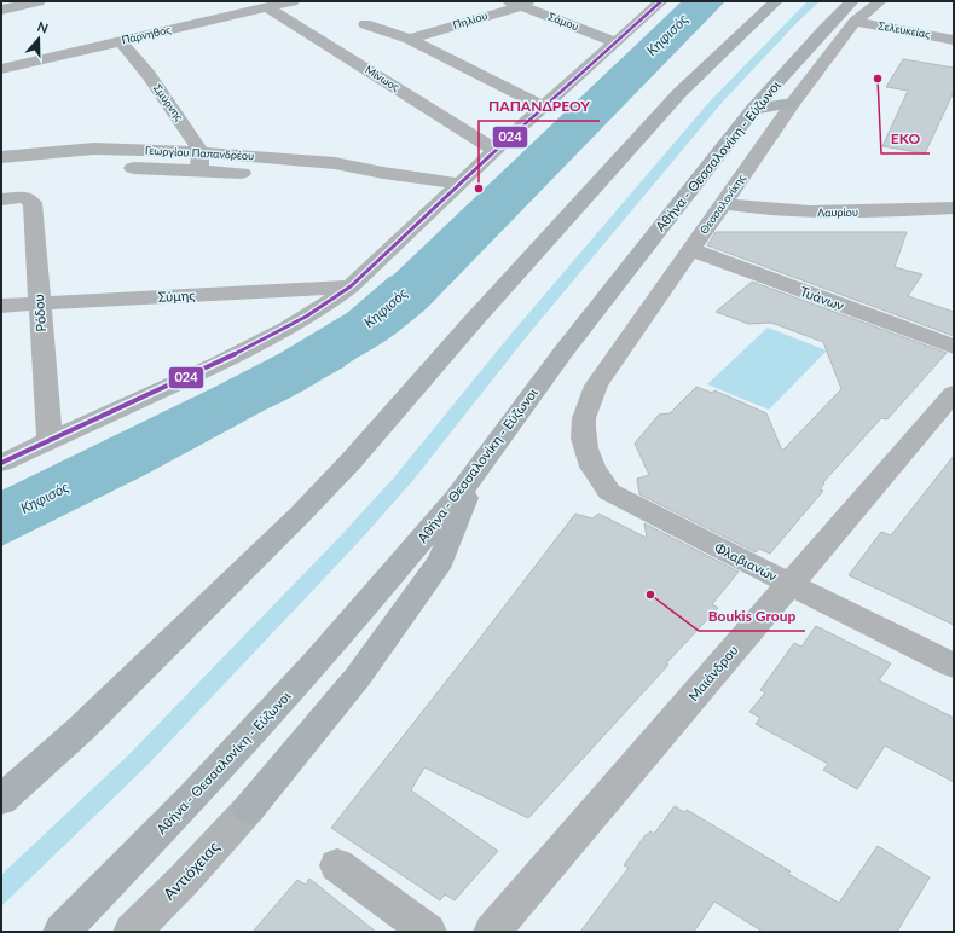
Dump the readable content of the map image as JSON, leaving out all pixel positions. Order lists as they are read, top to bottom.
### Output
{
  "streets": {
    "highway": ["Αθήνα - Θεσσαλονίκη - Εύζωνοι"],
    "street": [
      "Πηλίου",
      "Σάμου",
      "Σελευκείας",
      "Πάρνηθος",
      "Μίνωος",
      "Σμύρνης",
      "Γεωργίου Παπανδρέου",
      "Θεσσαλονίκης",
      "Λαυρίου",
      "Σύμης",
      "Τυάνων",
      "Ρόδου",
      "Φλαβιανών",
      "Μαιάνδρου",
      "Αντιόχειας"
    ]
  },
  "crossings": [
    ["Πηλίου", "Σάμου"],
    ["Σελευκείας", "Θεσσαλονίκης"],
    ["Πάρνηθος", "Μίνωος"],
    ["Πάρνηθος", "Σμύρνης"],
    ["Σμύρνης", "Γεωργίου Παπανδρέου"],
    ["Θεσσαλονίκης", "Λαυρίου"],
    ["Θεσσαλονίκης", "Τυάνων"],
    ["Θεσσαλονίκης", "Φλαβιανών"],
    ["Σύμης", "Ρόδου"],
    ["Φλαβιανών", "Μαιάνδρου"]
  ],
  "water": ["Κηφισός"],
  "places": ["EKO", "ΠΑΠΑΝΔΡΕΟΥ", "Boukis Group"],
  "lines": ["transit line 024"],
  "north": "top"
}
